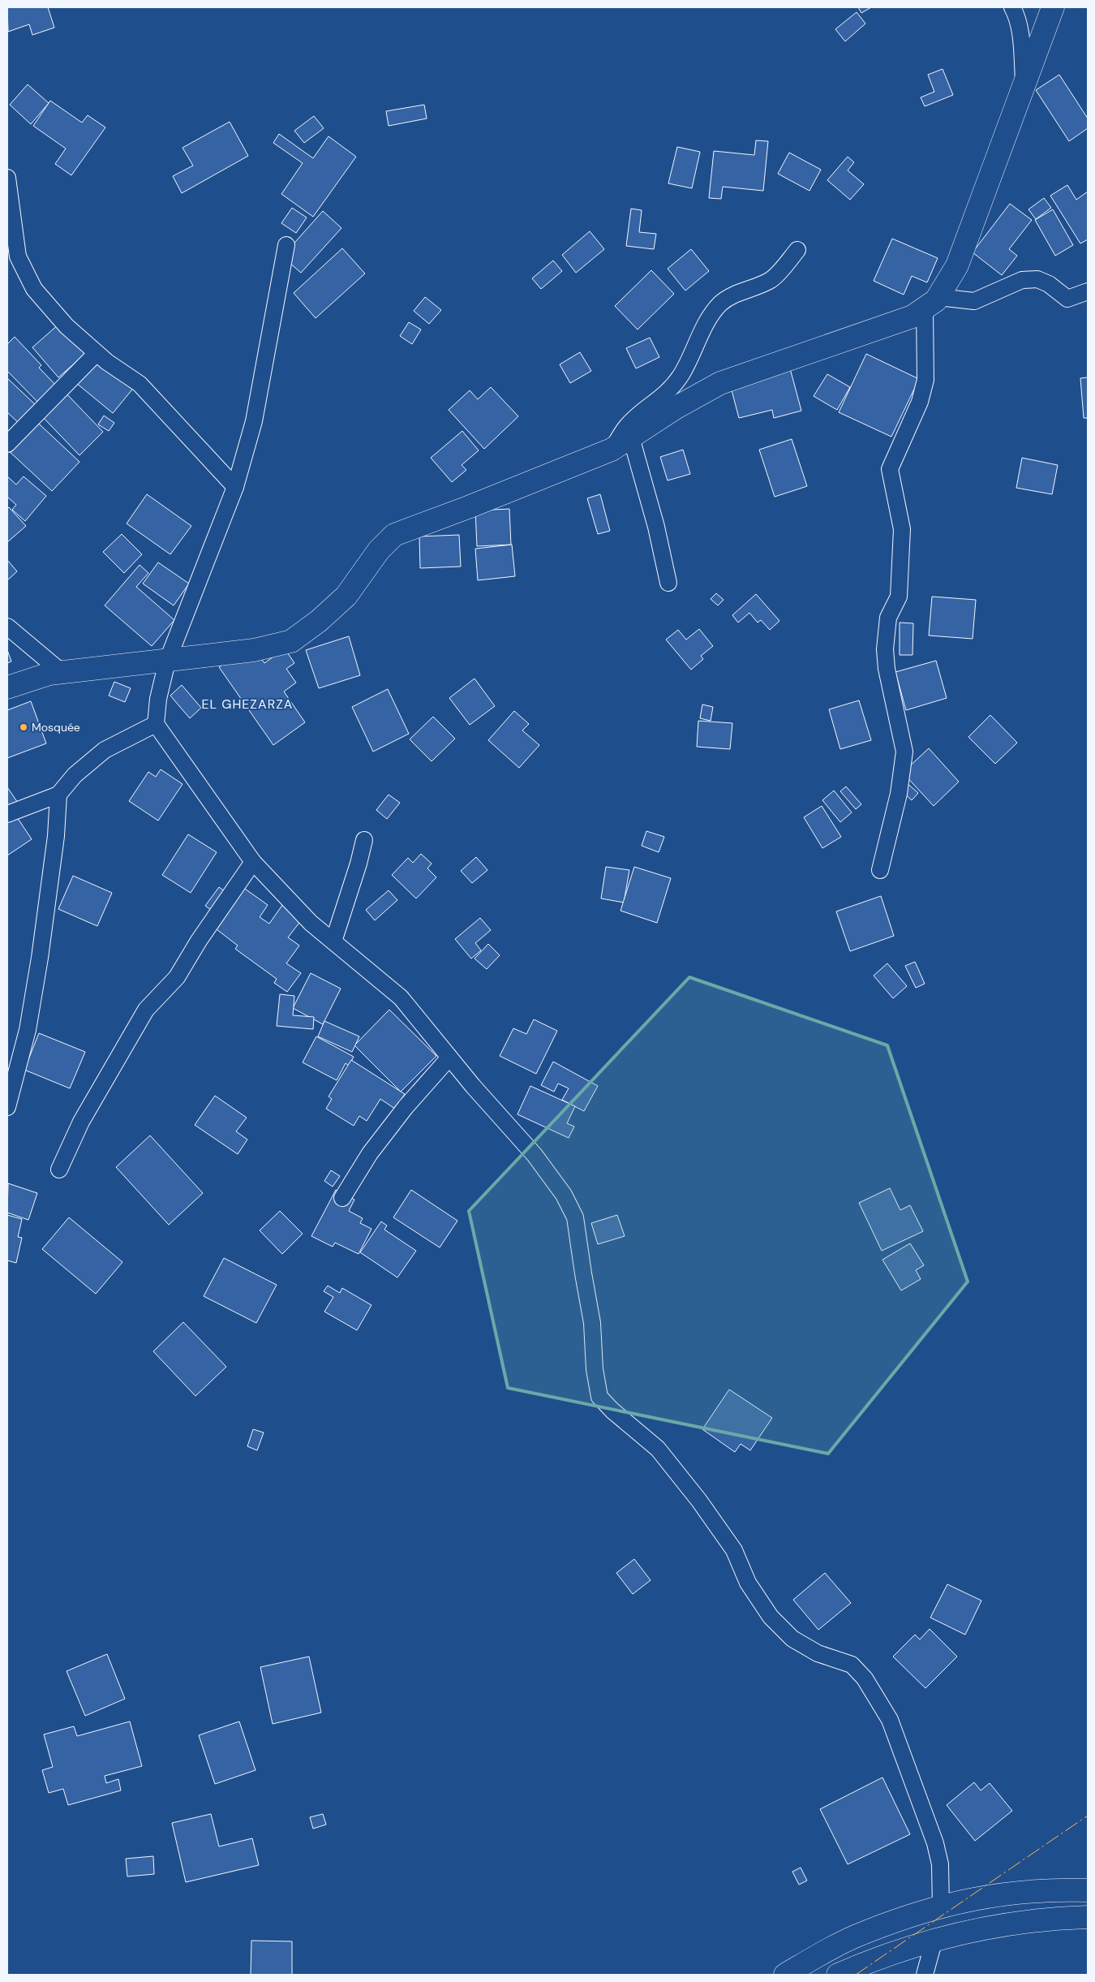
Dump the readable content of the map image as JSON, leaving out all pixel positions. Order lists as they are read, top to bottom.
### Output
{
  "districts": ["EL GHEZARZA"],
  "places": ["Mosquée"]
}
